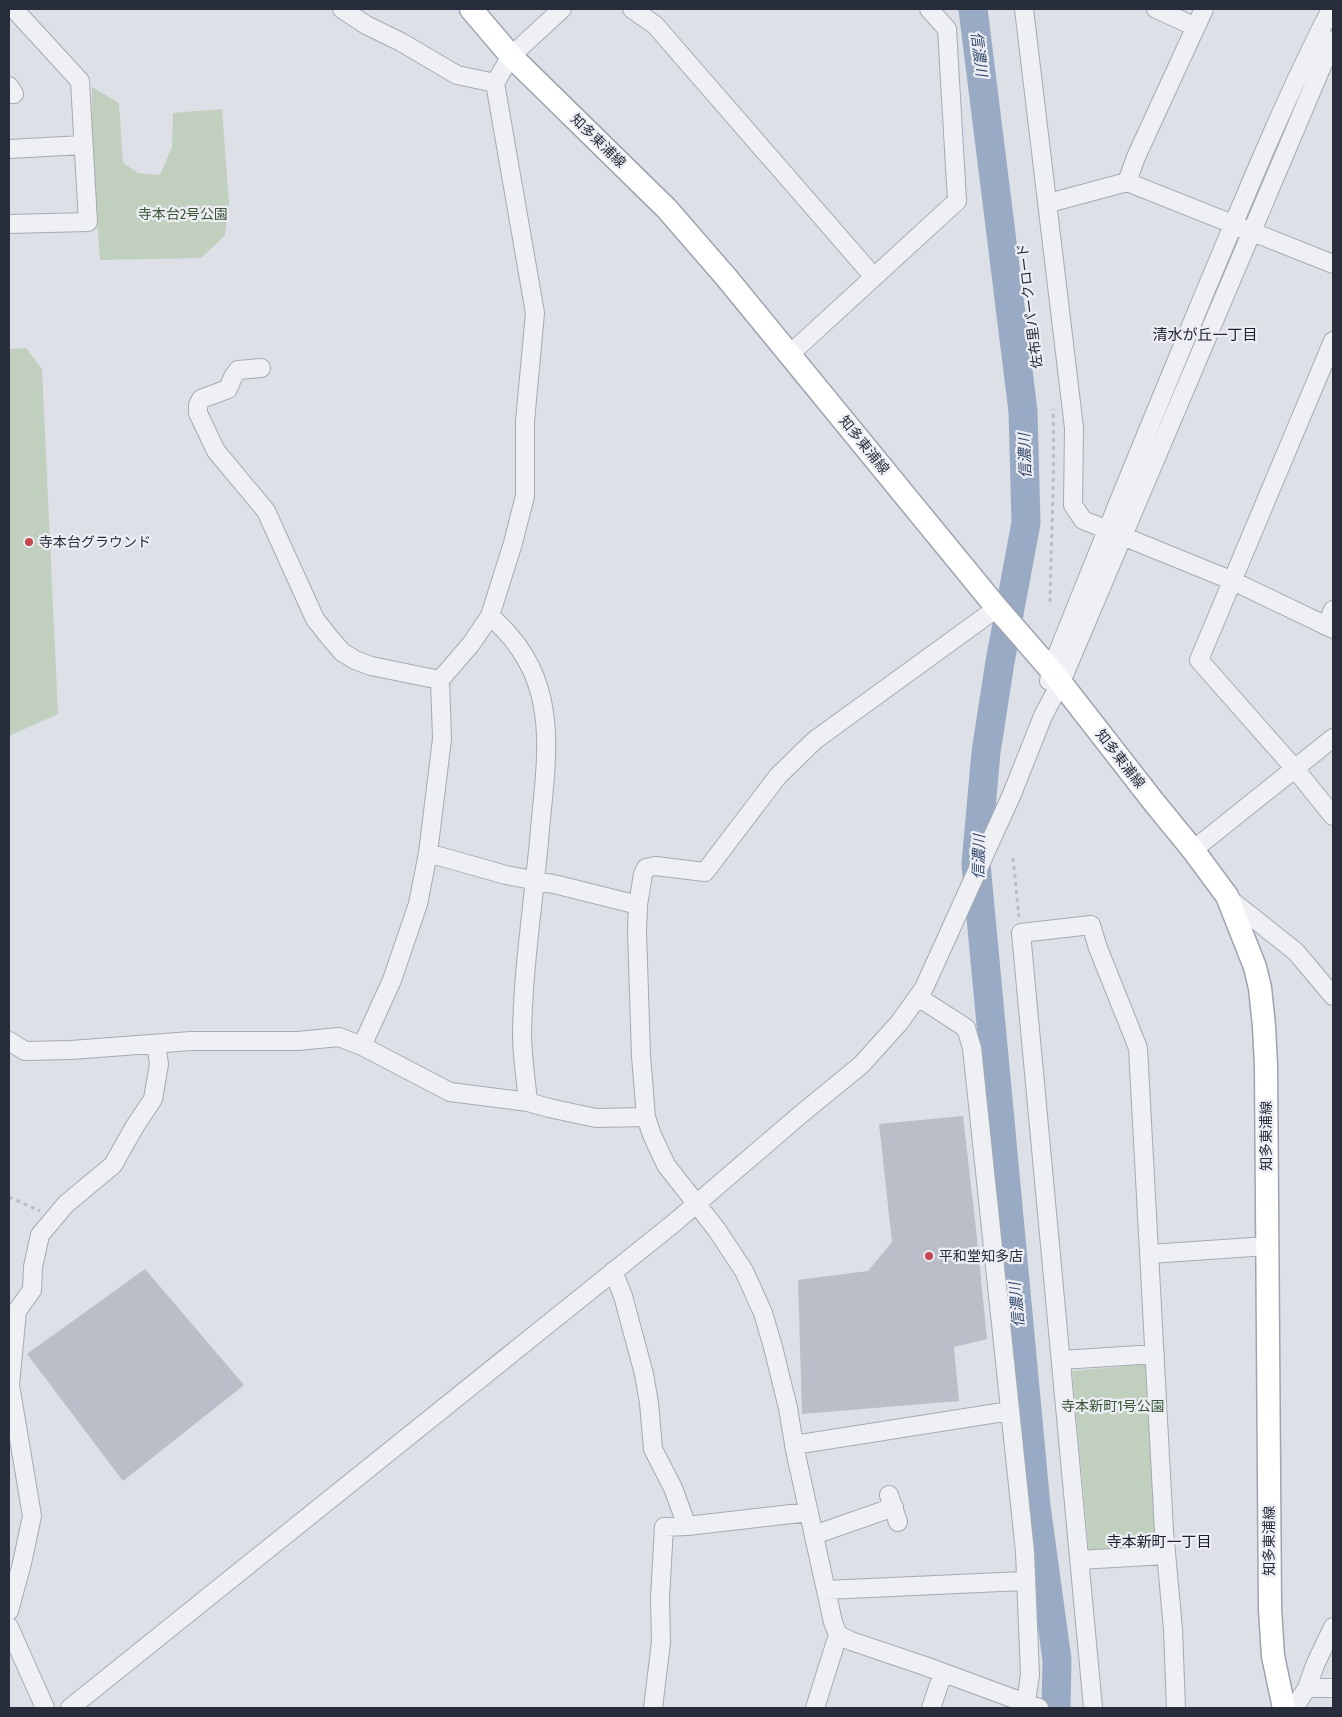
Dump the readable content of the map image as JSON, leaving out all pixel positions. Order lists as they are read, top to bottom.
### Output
{
  "streets": {
    "main road": ["知多東浦線"]
  },
  "districts": ["清水が丘一丁目", "寺本新町一丁目"],
  "water": ["信濃川"],
  "parks": ["寺本台2号公園", "寺本新町1号公園"],
  "places": ["寺本台グラウンド", "平和堂知多店"]
}
